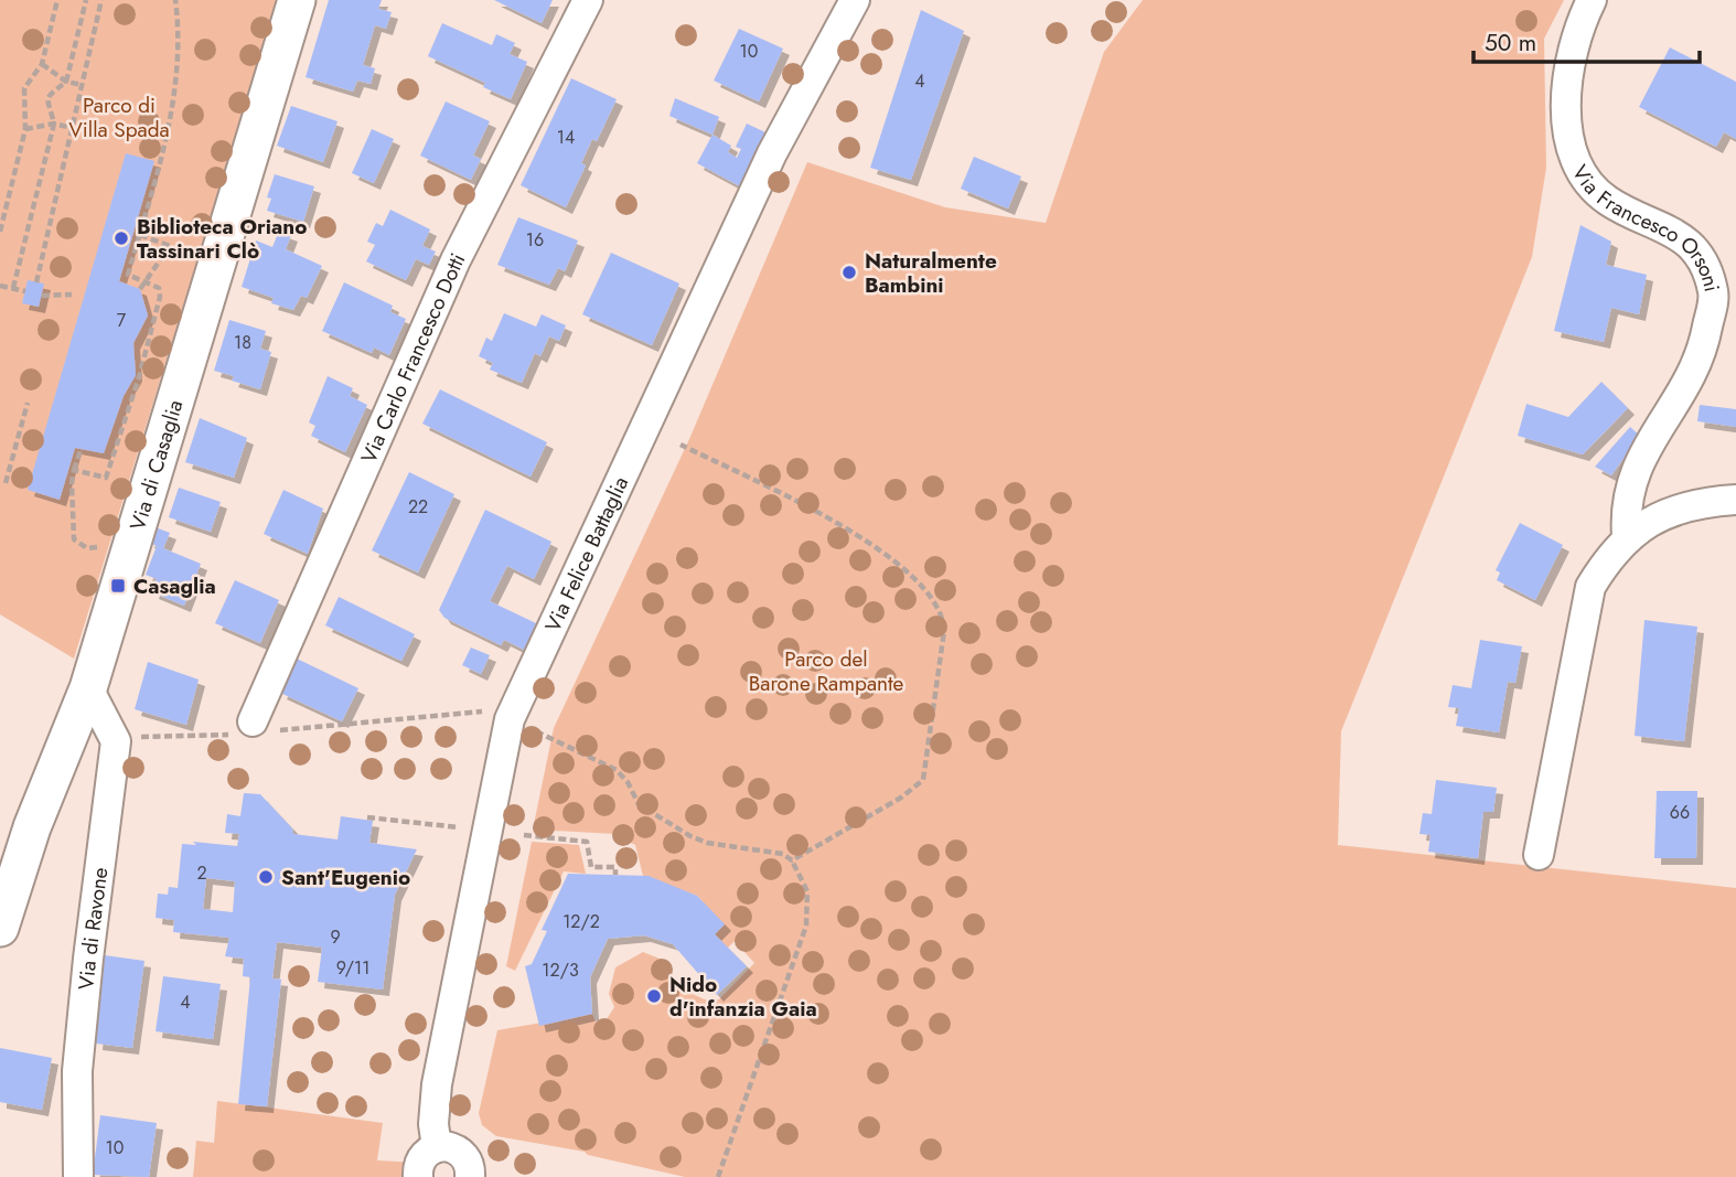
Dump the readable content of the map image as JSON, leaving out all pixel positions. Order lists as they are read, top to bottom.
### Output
{
  "streets": {
    "street": [
      "Via Francesco Orsoni",
      "Via Carlo Francesco Dotti",
      "Via di Casaglia",
      "Via Felice Battaglia",
      "Via di Ravone"
    ]
  },
  "crossings": [
    ["Via di Casaglia", "Via di Ravone"]
  ],
  "parks": ["Parco di Villa Spada", "Parco del Barone Rampante"],
  "places": {
    "other": [
      "Biblioteca Oriano Tassinari Clò",
      "Naturalmente Bambini",
      "Sant'Eugenio",
      "Nido d'infanzia Gaia"
    ],
    "transit": ["Casaglia"]
  },
  "house_numbers": [
    "10",
    "4",
    "14",
    "16",
    "7",
    "18",
    "22",
    "66",
    "2",
    "12/2",
    "9",
    "9/11",
    "12/3",
    "4",
    "10"
  ],
  "scale_bar": "50 m"
}
